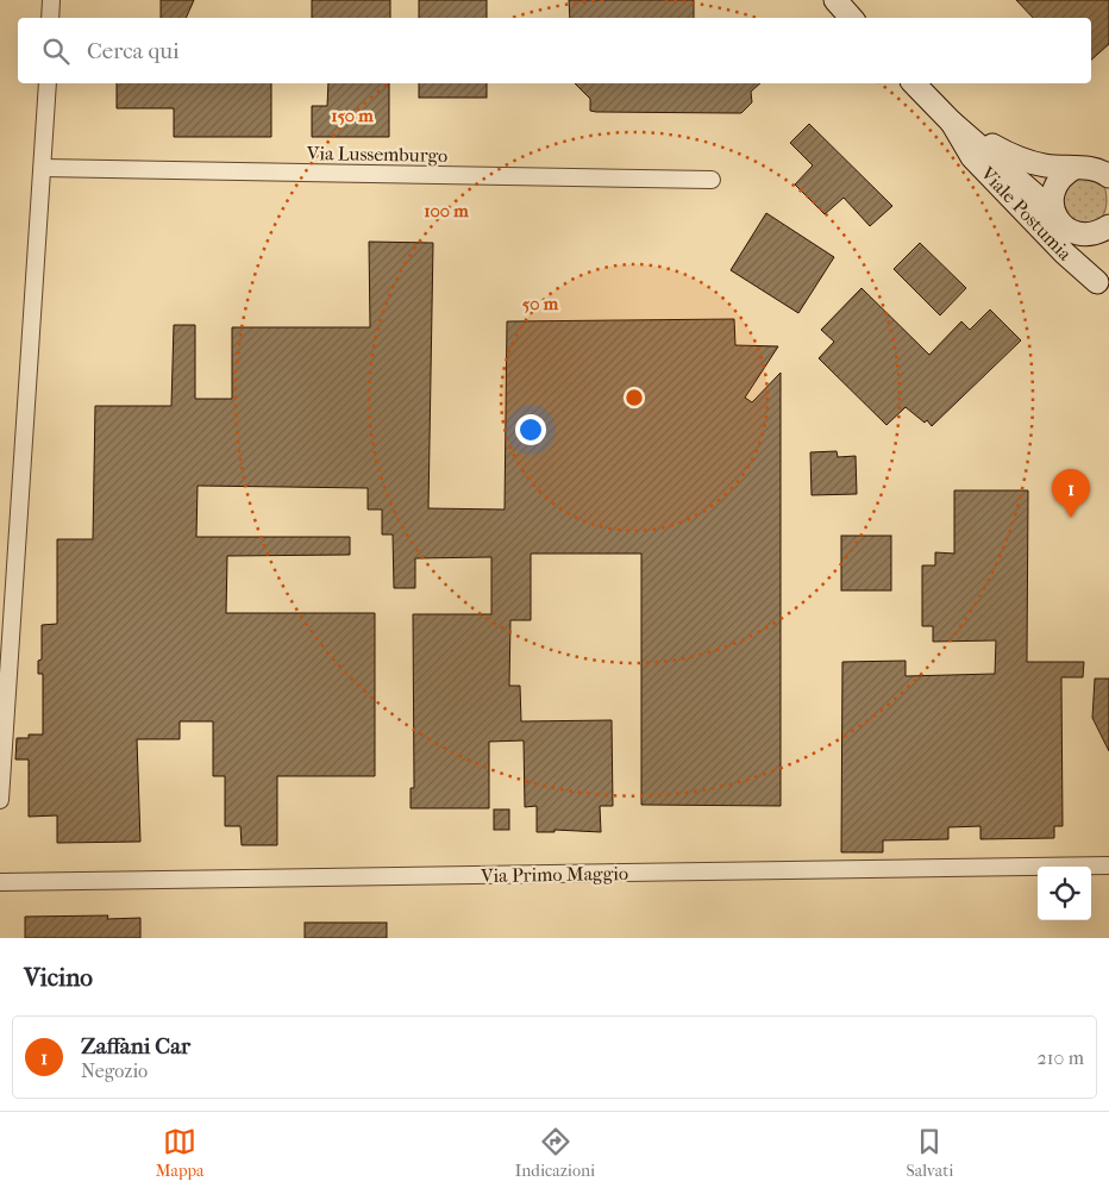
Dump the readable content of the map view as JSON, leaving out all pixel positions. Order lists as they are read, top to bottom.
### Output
{
  "streets": {
    "main road": ["Viale Postumia"],
    "street": ["Via Lussemburgo", "Via Primo Maggio"]
  },
  "page": {
    "search": "Cerca qui",
    "pins": "1",
    "heading": "Vicino",
    "list": [
      {
        "mark": "1",
        "name": "Zaffani Car",
        "note": "Negozio",
        "value": "210 m"
      }
    ],
    "nav": ["Mappa", "Indicazioni", "Salvati"]
  },
  "rings": ["150 m", "100 m", "50 m"]
}
